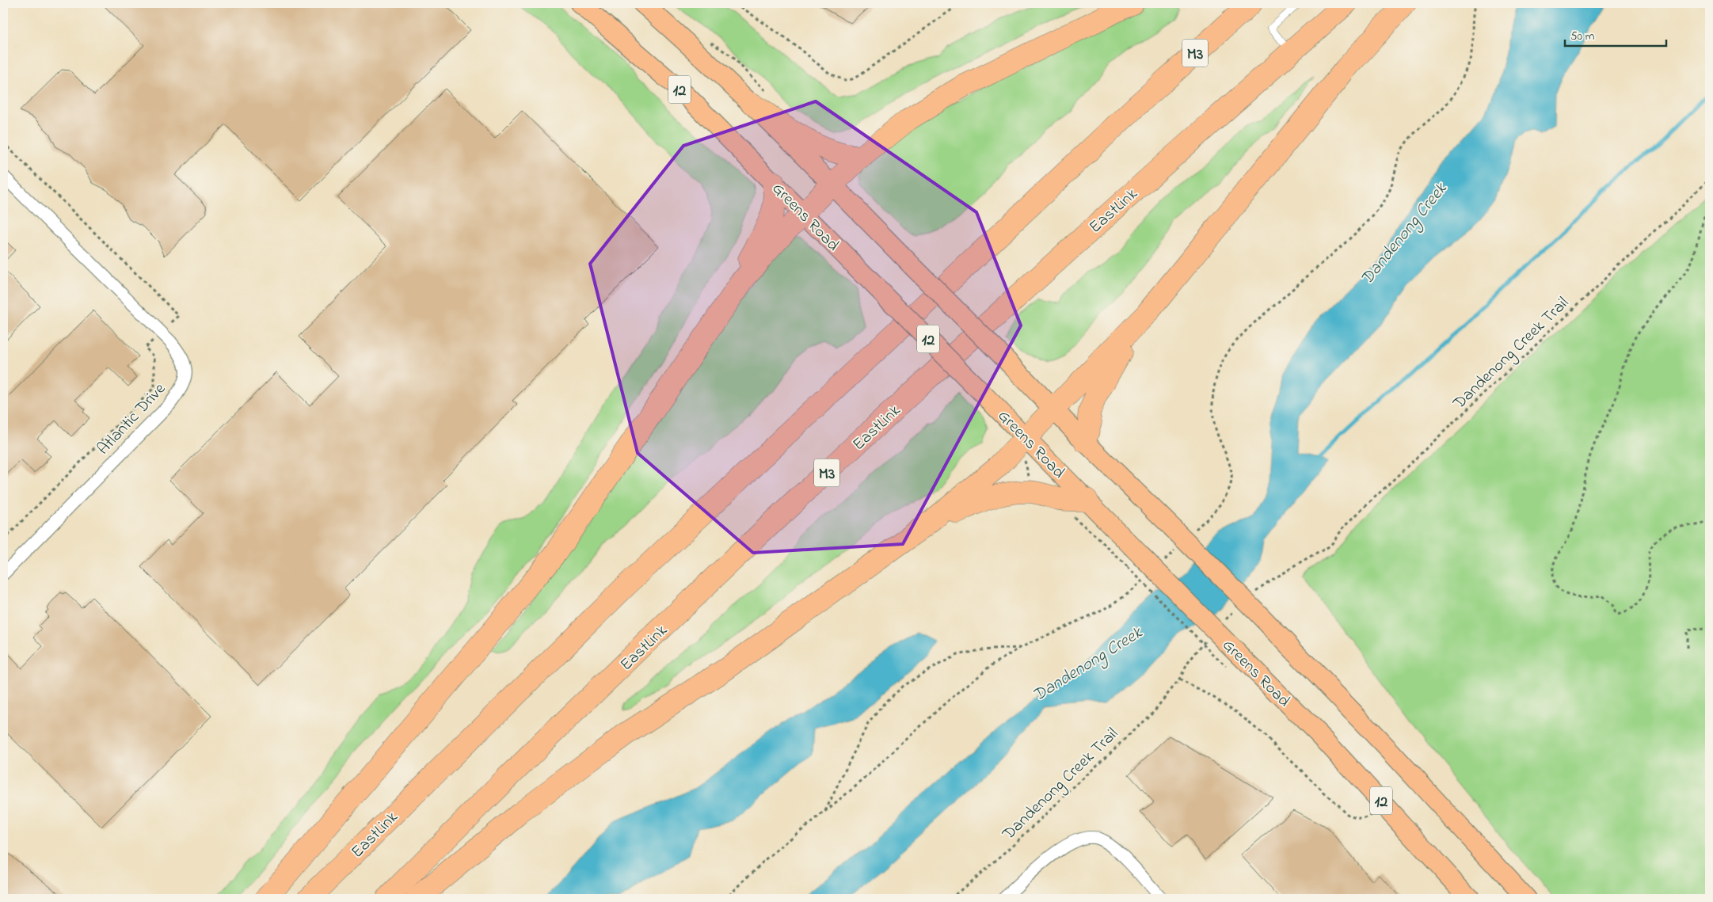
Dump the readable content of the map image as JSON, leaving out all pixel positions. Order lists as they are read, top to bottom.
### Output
{
  "streets": {
    "highway": ["M3", "EastLink"],
    "main road": ["12", "Greens Road"],
    "street": ["Atlantic Drive"],
    "path": ["Dandenong Creek Trail"]
  },
  "crossings": [
    ["Greens Road", "Dandenong Creek Trail"]
  ],
  "water": ["Dandenong Creek"],
  "scale_bar": "50 m"
}
